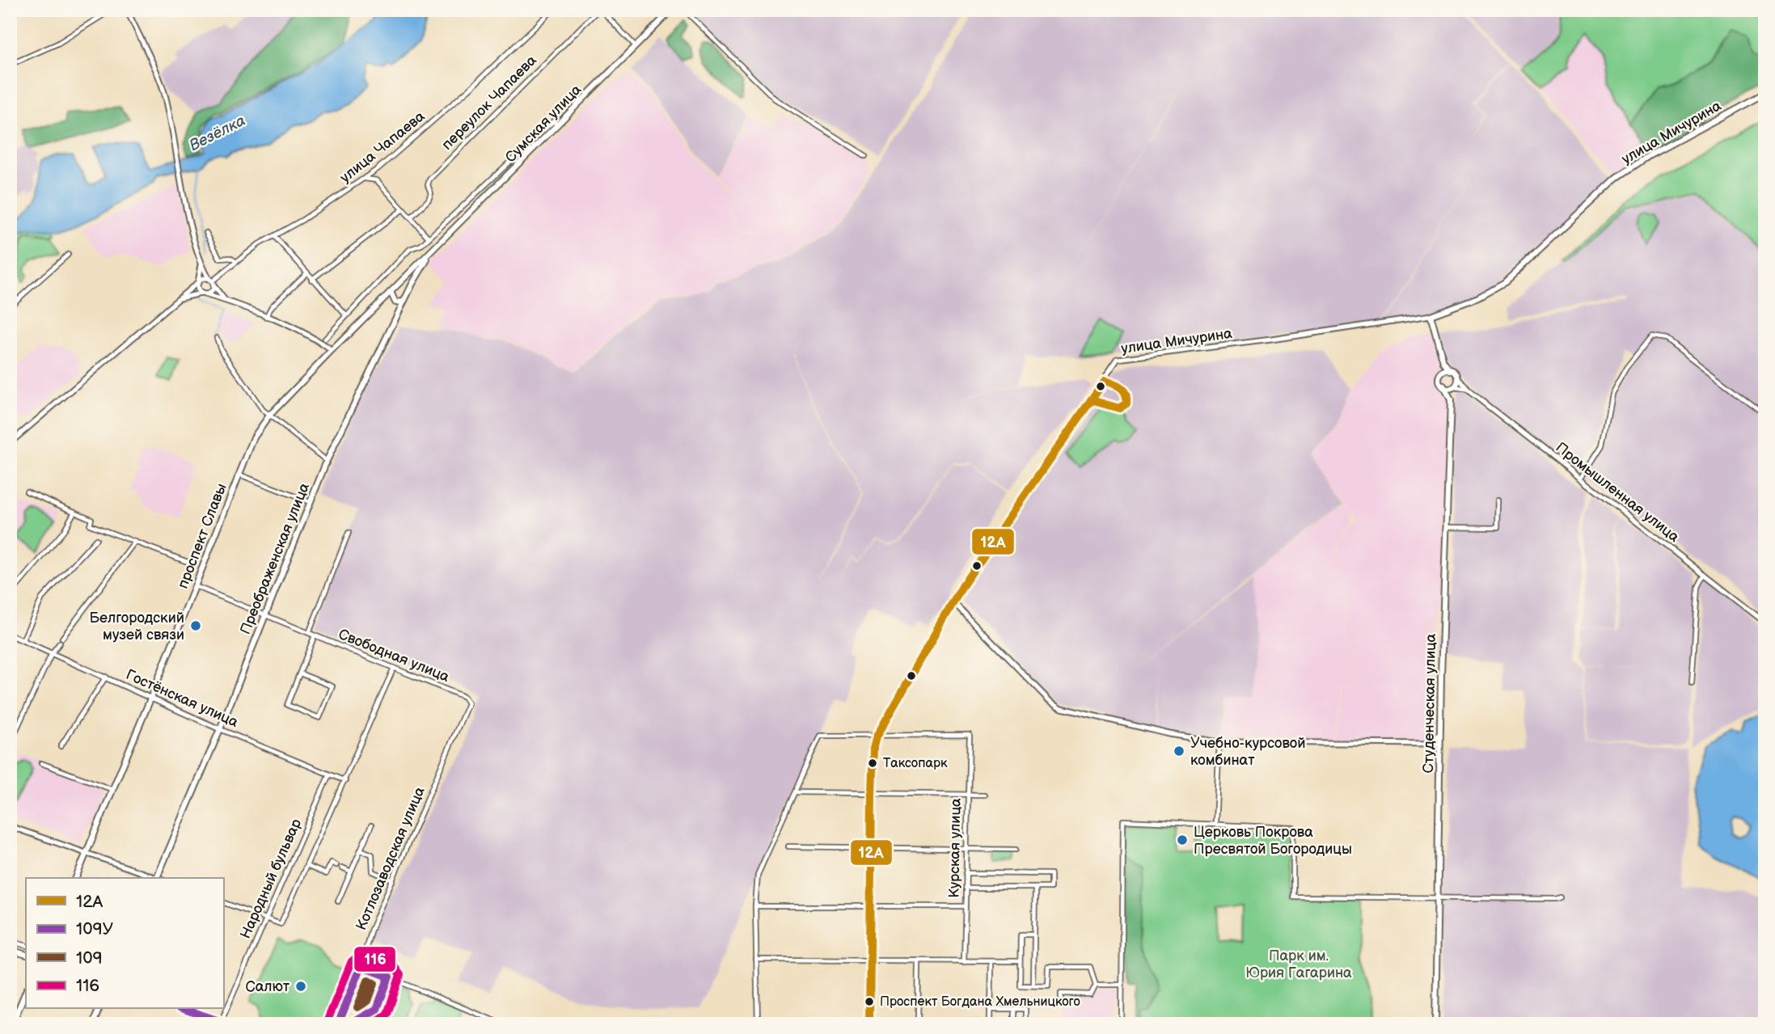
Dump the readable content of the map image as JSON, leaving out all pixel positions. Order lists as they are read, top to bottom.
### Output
{
  "streets": {
    "main road": [
      "Сумская улица",
      "улица Мичурина",
      "проспект Славы",
      "Преображенская улица",
      "Студенческая улица"
    ],
    "street": [
      "переулок Чапаева",
      "улица Чапаева",
      "Промышленная улица",
      "Свободная улица",
      "Гостёнская улица",
      "Курская улица",
      "Котлозаводская улица",
      "Народный бульвар"
    ]
  },
  "crossings": [
    ["Сумская улица", "проспект Славы"],
    ["Сумская улица", "Преображенская улица"],
    ["улица Мичурина", "Курская улица"],
    ["Промышленная улица", "Студенческая улица"],
    ["проспект Славы", "Преображенская улица"],
    ["проспект Славы", "Свободная улица"],
    ["проспект Славы", "Гостёнская улица"],
    ["Преображенская улица", "Свободная улица"],
    ["Преображенская улица", "Гостёнская улица"],
    ["Свободная улица", "Котлозаводская улица"],
    ["Свободная улица", "Народный бульвар"],
    ["Гостёнская улица", "Народный бульвар"]
  ],
  "water": ["Везёлка"],
  "parks": ["Парк им. Юрия Гагарина"],
  "places": [
    "Белгородский музей связи",
    "Учебно-курсовой комбинат",
    "Таксопарк",
    "Церковь Покрова Пресвятой Богородицы",
    "Салют",
    "Проспект Богдана Хмельницкого"
  ],
  "lines": [
    "transit line 12А",
    "transit line 116",
    "transit line 109У",
    "transit line 109"
  ],
  "legend": [
    "12А",
    "109У",
    "109",
    "116"
  ]
}
